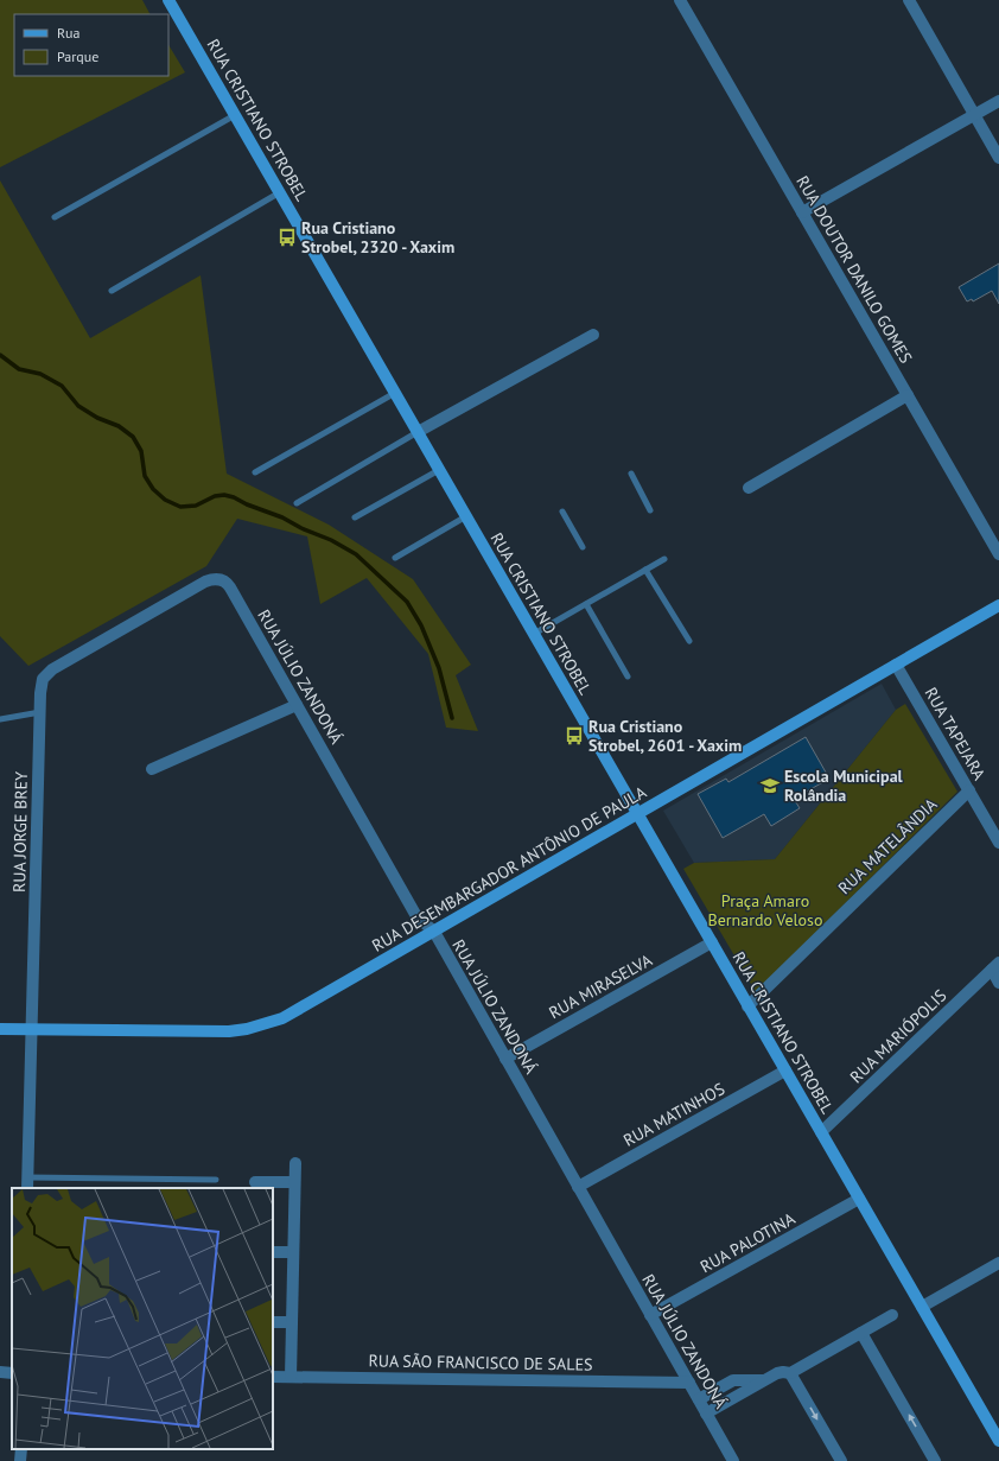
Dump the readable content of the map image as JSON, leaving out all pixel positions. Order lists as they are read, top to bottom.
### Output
{
  "streets": {
    "main road": ["RUA CRISTIANO STROBEL", "RUA DESEMBARGADOR ANTÔNIO DE PAULA"],
    "street": [
      "RUA DOUTOR DANILO GOMES",
      "RUA JÚLIO ZANDONÁ",
      "RUA TAPEJARA",
      "RUA JORGE BREY",
      "RUA MATELÂNDIA",
      "RUA MIRASELVA",
      "RUA MARIÓPOLIS",
      "RUA MATINHOS",
      "RUA PALOTINA",
      "RUA SÃO FRANCISCO DE SALES"
    ]
  },
  "crossings": [
    ["RUA CRISTIANO STROBEL", "RUA MATELÂNDIA"],
    ["RUA CRISTIANO STROBEL", "RUA DESEMBARGADOR ANTÔNIO DE PAULA"],
    ["RUA CRISTIANO STROBEL", "RUA MIRASELVA"],
    ["RUA CRISTIANO STROBEL", "RUA MARIÓPOLIS"],
    ["RUA CRISTIANO STROBEL", "RUA MATINHOS"],
    ["RUA CRISTIANO STROBEL", "RUA PALOTINA"],
    ["RUA JÚLIO ZANDONÁ", "RUA JORGE BREY"],
    ["RUA JÚLIO ZANDONÁ", "RUA DESEMBARGADOR ANTÔNIO DE PAULA"],
    ["RUA JÚLIO ZANDONÁ", "RUA MIRASELVA"],
    ["RUA JÚLIO ZANDONÁ", "RUA MATINHOS"],
    ["RUA JÚLIO ZANDONÁ", "RUA PALOTINA"],
    ["RUA JÚLIO ZANDONÁ", "RUA SÃO FRANCISCO DE SALES"],
    ["RUA TAPEJARA", "RUA MATELÂNDIA"],
    ["RUA TAPEJARA", "RUA DESEMBARGADOR ANTÔNIO DE PAULA"],
    ["RUA JORGE BREY", "RUA DESEMBARGADOR ANTÔNIO DE PAULA"]
  ],
  "parks": ["Praça Amaro Bernardo Veloso"],
  "places": {
    "bus stop": ["Rua Cristiano Strobel, 2320 - Xaxim", "Rua Cristiano Strobel, 2601 - Xaxim"],
    "school or university": ["Escola Municipal Rolândia"]
  },
  "legend": ["Rua", "Parque"]
}
